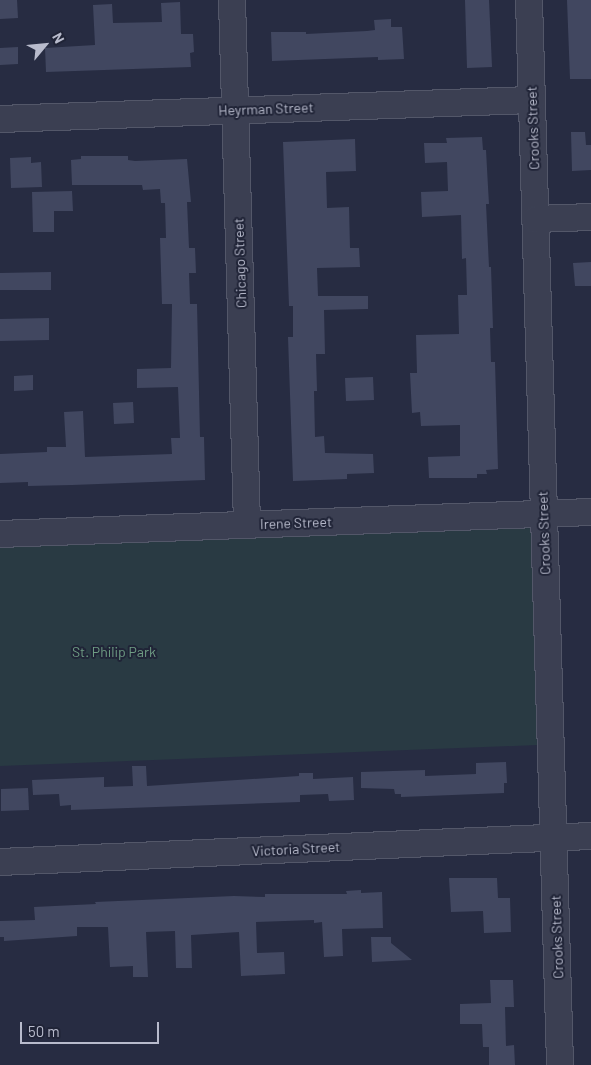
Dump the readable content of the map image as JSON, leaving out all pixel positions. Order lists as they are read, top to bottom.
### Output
{
  "streets": {
    "street": [
      "Heyrman Street",
      "Crooks Street",
      "Chicago Street",
      "Irene Street",
      "Victoria Street"
    ]
  },
  "crossings": [
    ["Heyrman Street", "Crooks Street"],
    ["Heyrman Street", "Chicago Street"],
    ["Crooks Street", "Irene Street"],
    ["Crooks Street", "Victoria Street"],
    ["Chicago Street", "Irene Street"]
  ],
  "parks": ["St. Philip Park"],
  "scale_bar": "50 m",
  "north": "top right"
}
